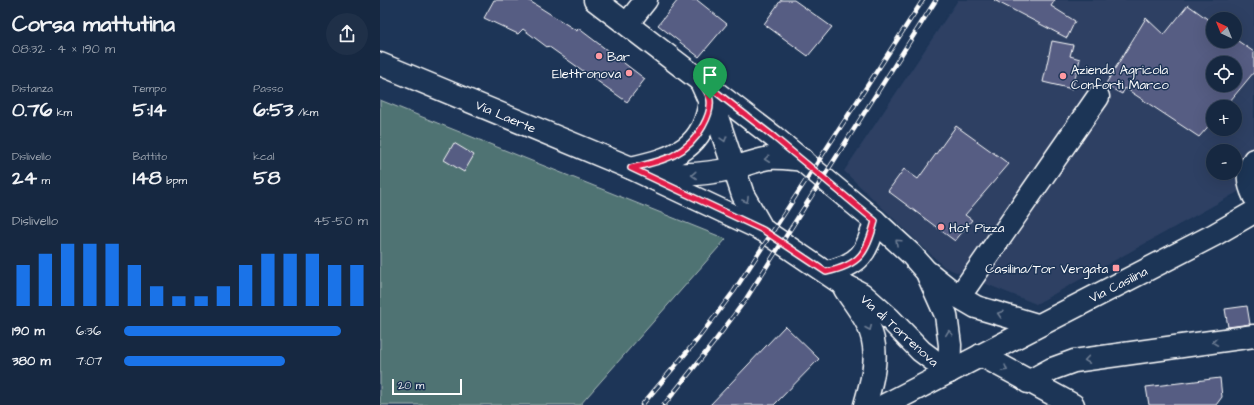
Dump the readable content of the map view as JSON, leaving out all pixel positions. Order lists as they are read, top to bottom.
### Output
{
  "streets": {
    "street": ["Via Laerte", "Via Casilina", "Via di Torrenova"]
  },
  "crossings": [
    ["Via Casilina", "Via di Torrenova"]
  ],
  "places": {
    "other": [
      "Bar",
      "Elettronova",
      "Azienda Agricola Conforti Marco",
      "Hot Pizza"
    ],
    "transit": ["Casilina/Tor Vergata"]
  },
  "scale_bar": "20 m",
  "north": "top left",
  "page": {
    "heading": ["Corsa mattutina", "08:32 · 4 × 190 m"],
    "map_buttons": ["+", "−"],
    "stats": [
      ["Distanza", "0.76 km"],
      ["Tempo", "5:14"],
      ["Passo", "6:53 /km"],
      ["Dislivello", "24 m"],
      ["Battito", "148 bpm"],
      ["kcal", "58"]
    ],
    "chart": ["Dislivello", "45–50 m"],
    "list": [
      {
        "name": "190 m",
        "note": "6:36"
      },
      {
        "name": "380 m",
        "note": "7:07"
      }
    ],
    "scale": "20 m"
  }
}
